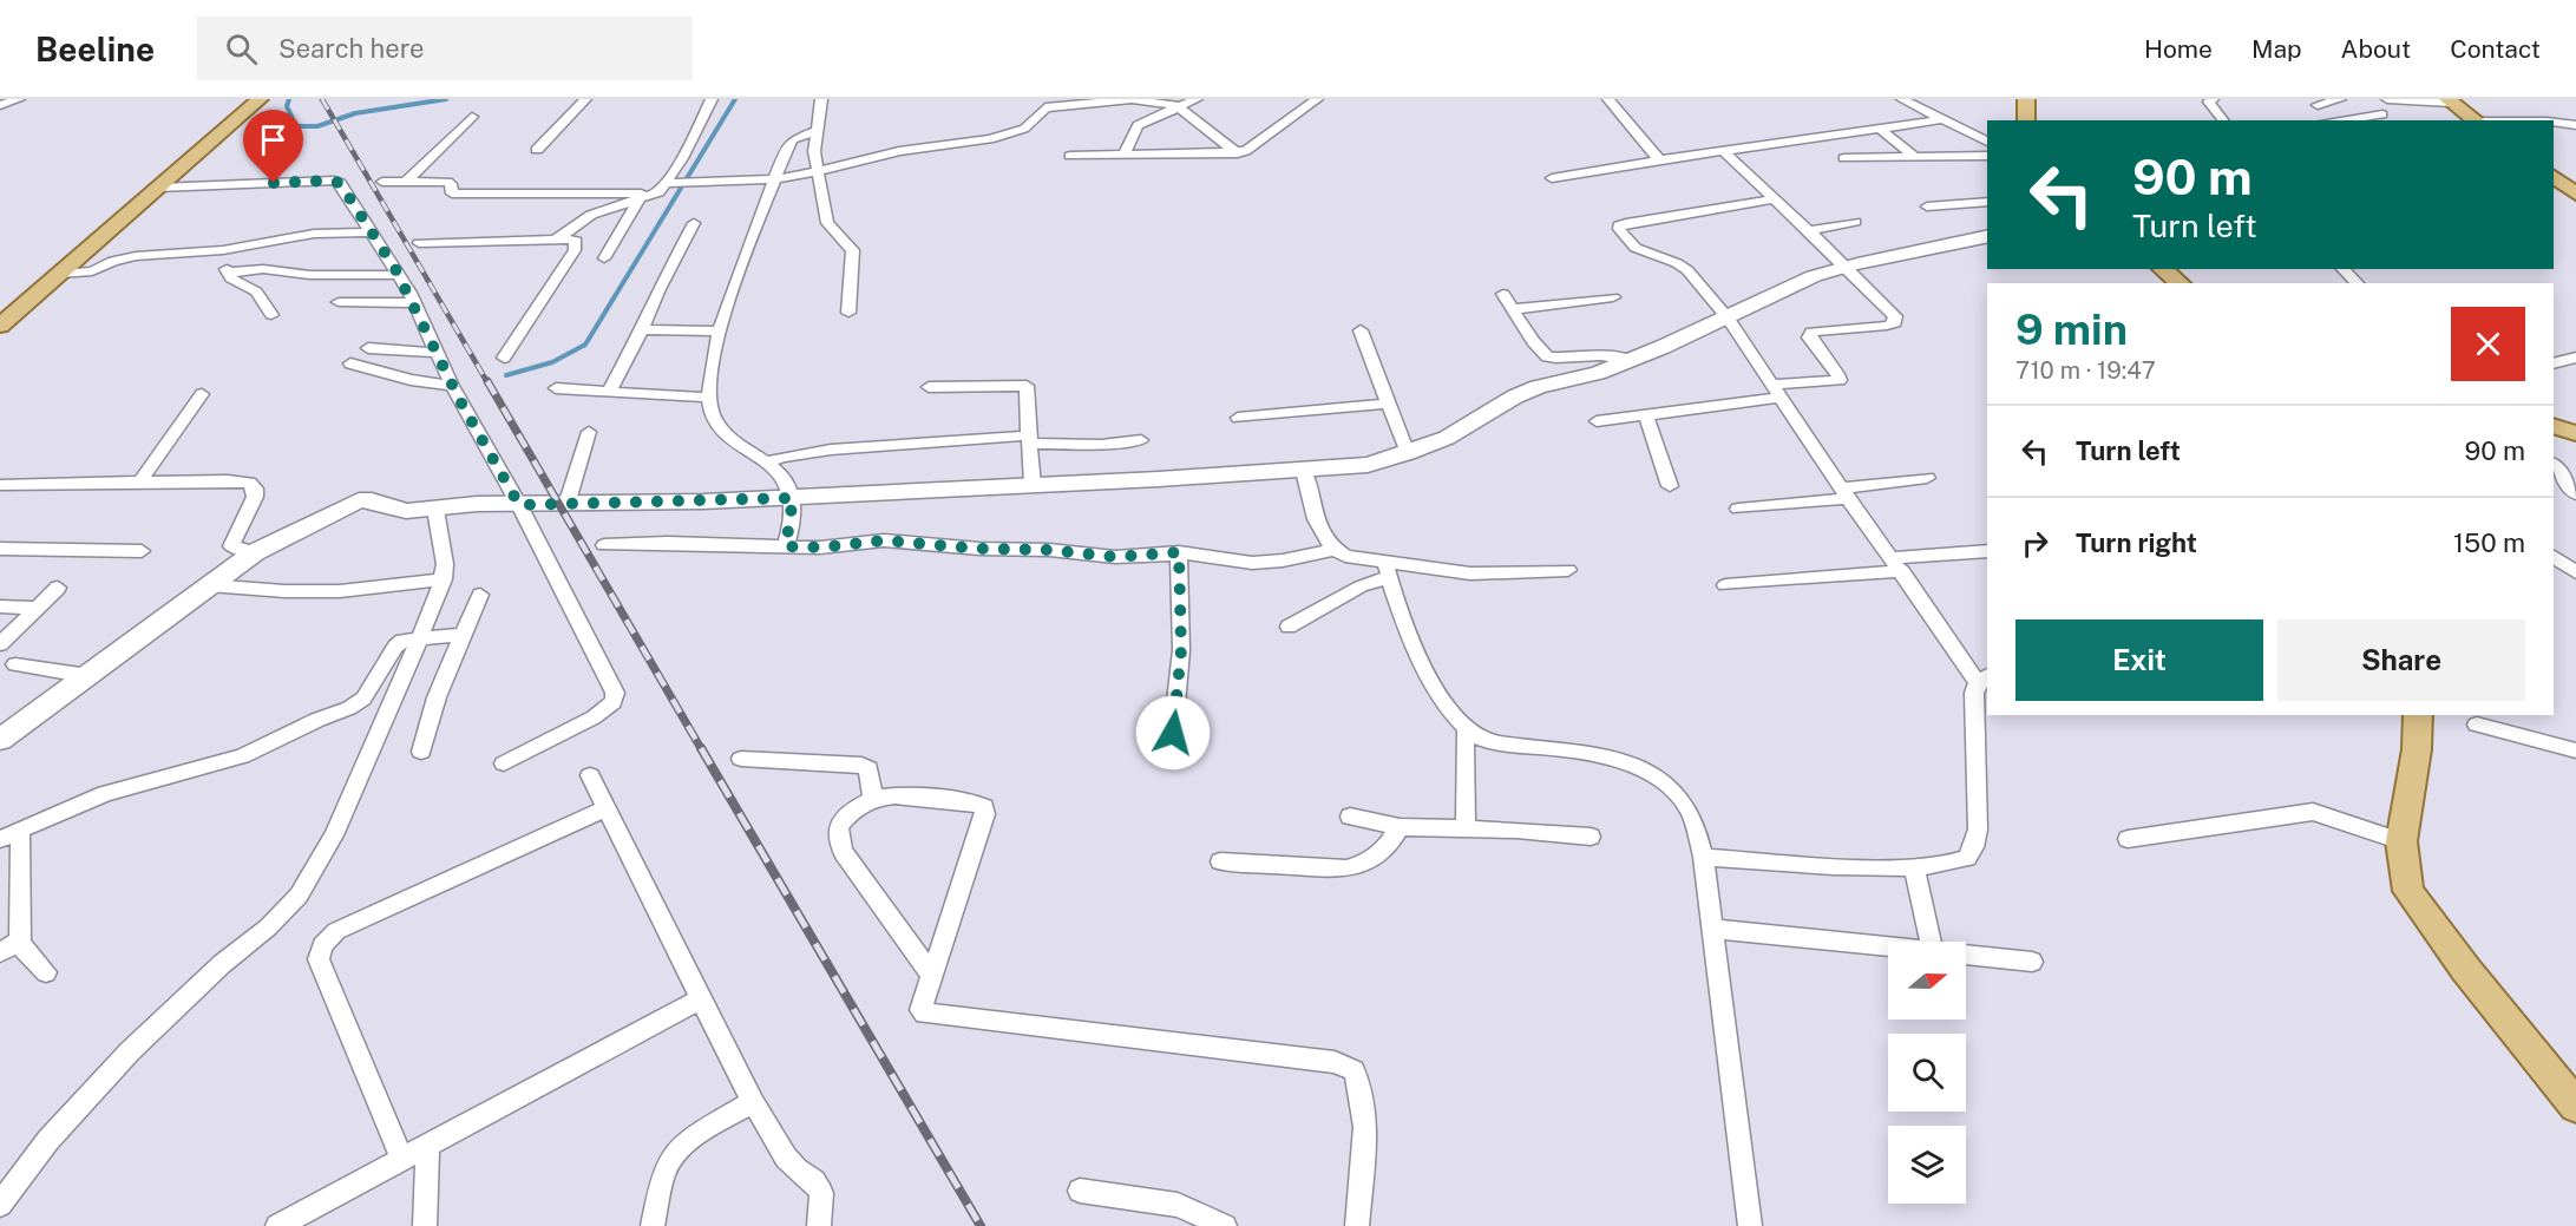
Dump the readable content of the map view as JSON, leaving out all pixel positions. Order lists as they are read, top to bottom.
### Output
{
  "north": "right",
  "page": {
    "header": "Beeline",
    "search": "Search here",
    "nav": [
      "Home",
      "Map",
      "About",
      "Contact"
    ],
    "turn": ["90 m", "Turn left"],
    "heading": ["9 min", "710 m · 19:47"],
    "list": [
      {
        "name": "Turn left",
        "value": "90 m"
      },
      {
        "name": "Turn right",
        "value": "150 m"
      }
    ],
    "buttons": ["Exit", "Share"]
  }
}
